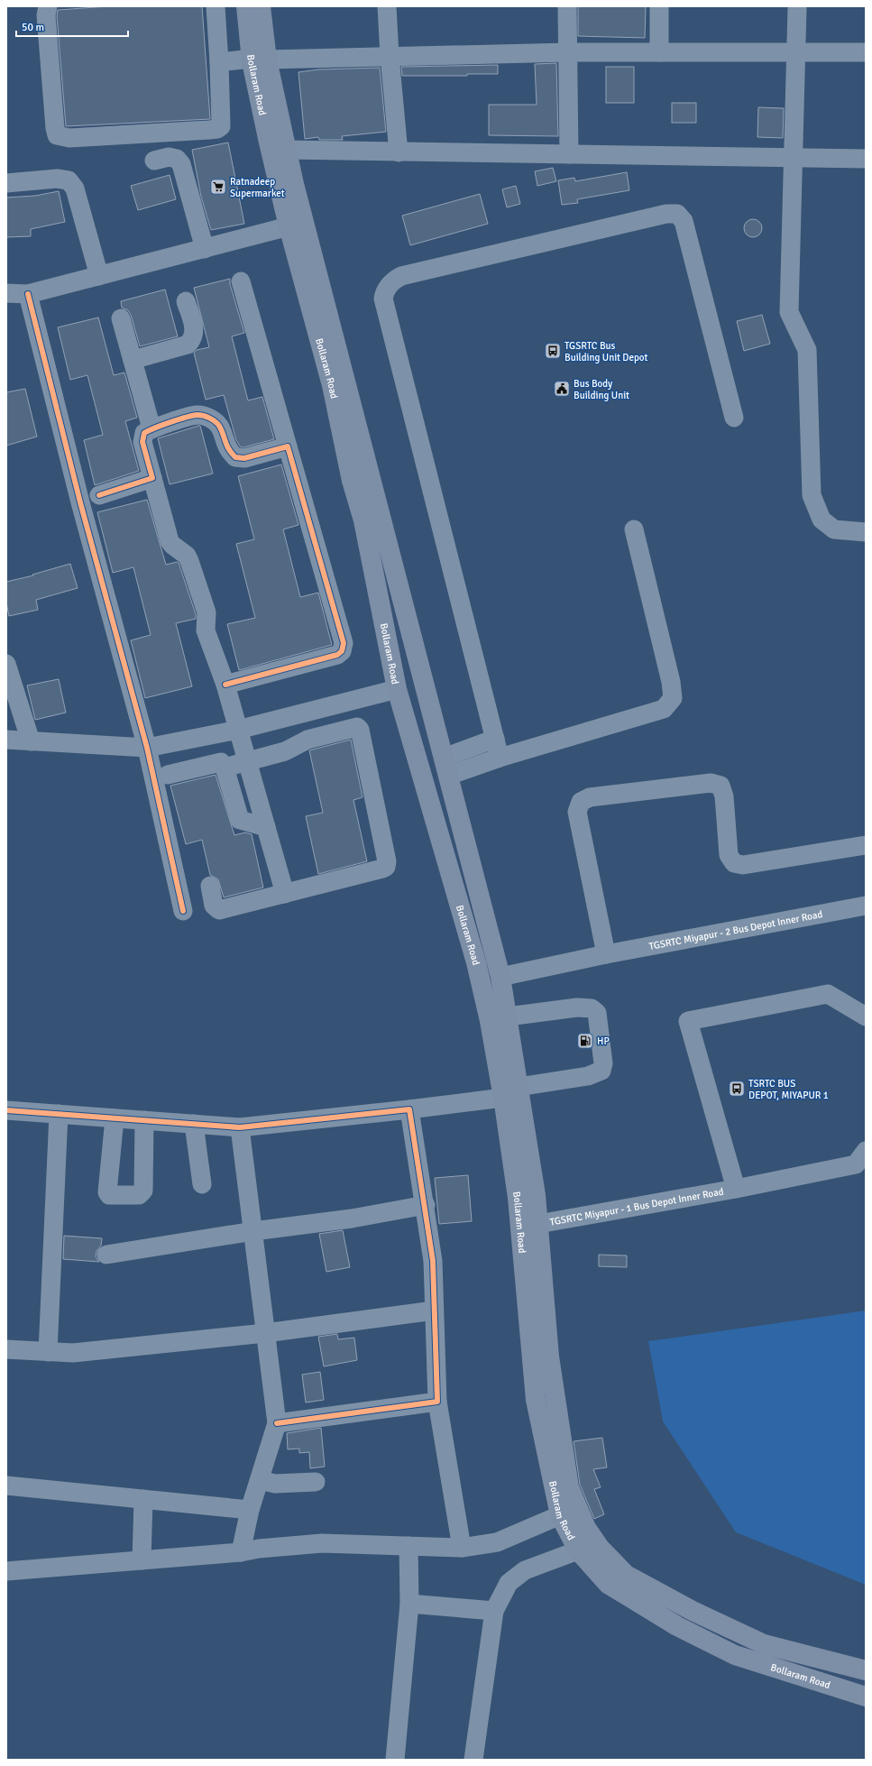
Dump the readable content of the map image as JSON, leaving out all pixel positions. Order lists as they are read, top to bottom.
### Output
{
  "streets": {
    "main road": ["Bollaram Road"],
    "street": ["TGSRTC Miyapur - 2 Bus Depot Inner Road", "TGSRTC Miyapur - 1 Bus Depot Inner Road"]
  },
  "crossings": [
    ["Bollaram Road", "TGSRTC Miyapur - 2 Bus Depot Inner Road"],
    ["Bollaram Road", "TGSRTC Miyapur - 1 Bus Depot Inner Road"]
  ],
  "places": {
    "supermarket": ["Ratnadeep Supermarket"],
    "bus stop": ["TGSRTC Bus Building Unit Depot", "TSRTC BUS DEPOT, MIYAPUR 1"],
    "public building": ["Bus Body Building Unit"],
    "fuel station": ["HP"]
  },
  "scale_bar": "50 m"
}
